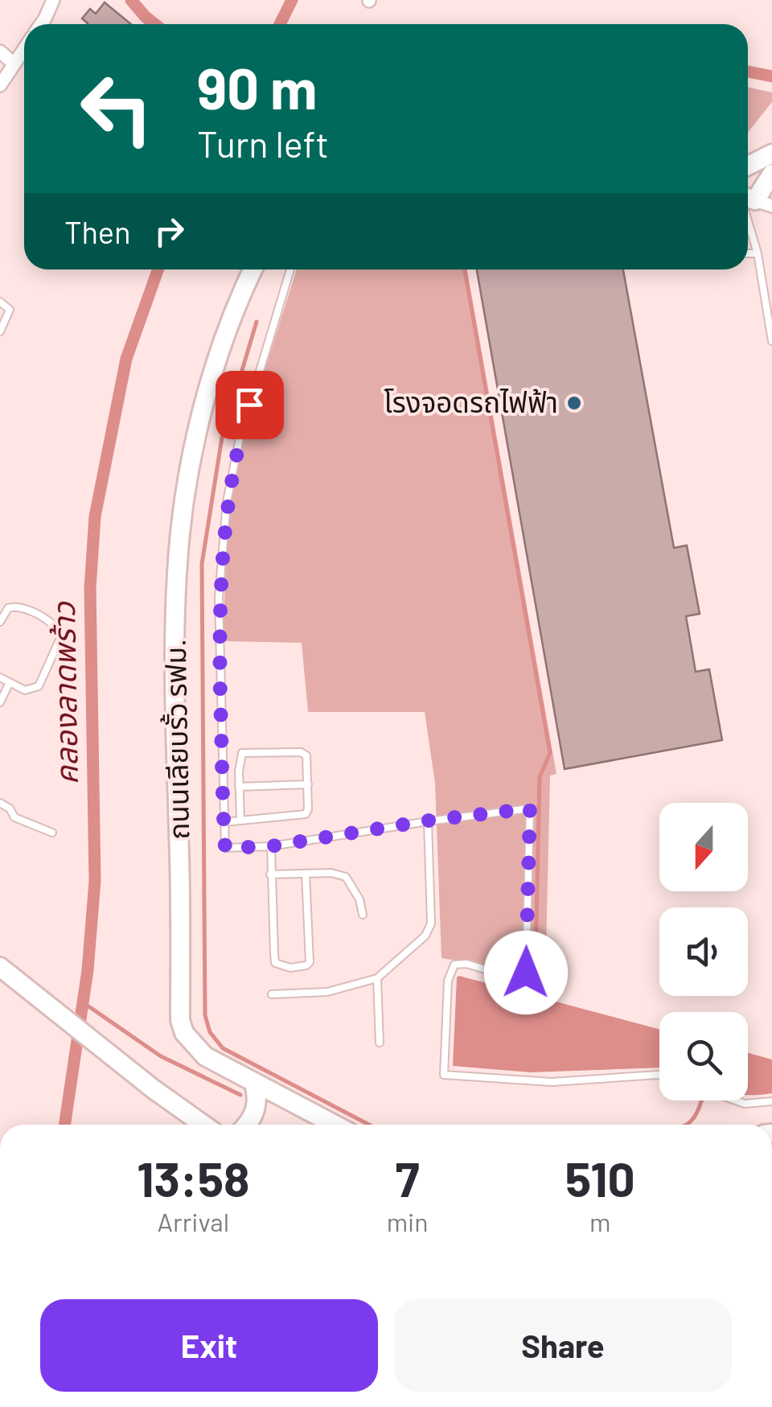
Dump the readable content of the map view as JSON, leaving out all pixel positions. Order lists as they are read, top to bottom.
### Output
{
  "streets": {
    "street": ["ถนนเลียบรั้ว รฟม."]
  },
  "water": ["คลองลาดพร้าว"],
  "places": ["โรงจอดรถไฟฟ้า"],
  "north": "bottom",
  "page": {
    "turn": ["90 m", "Turn left"],
    "then": "Then",
    "eta": [
      "13:58",
      "Arrival",
      "7",
      "min",
      "510",
      "m"
    ],
    "buttons": ["Exit", "Share"]
  }
}
